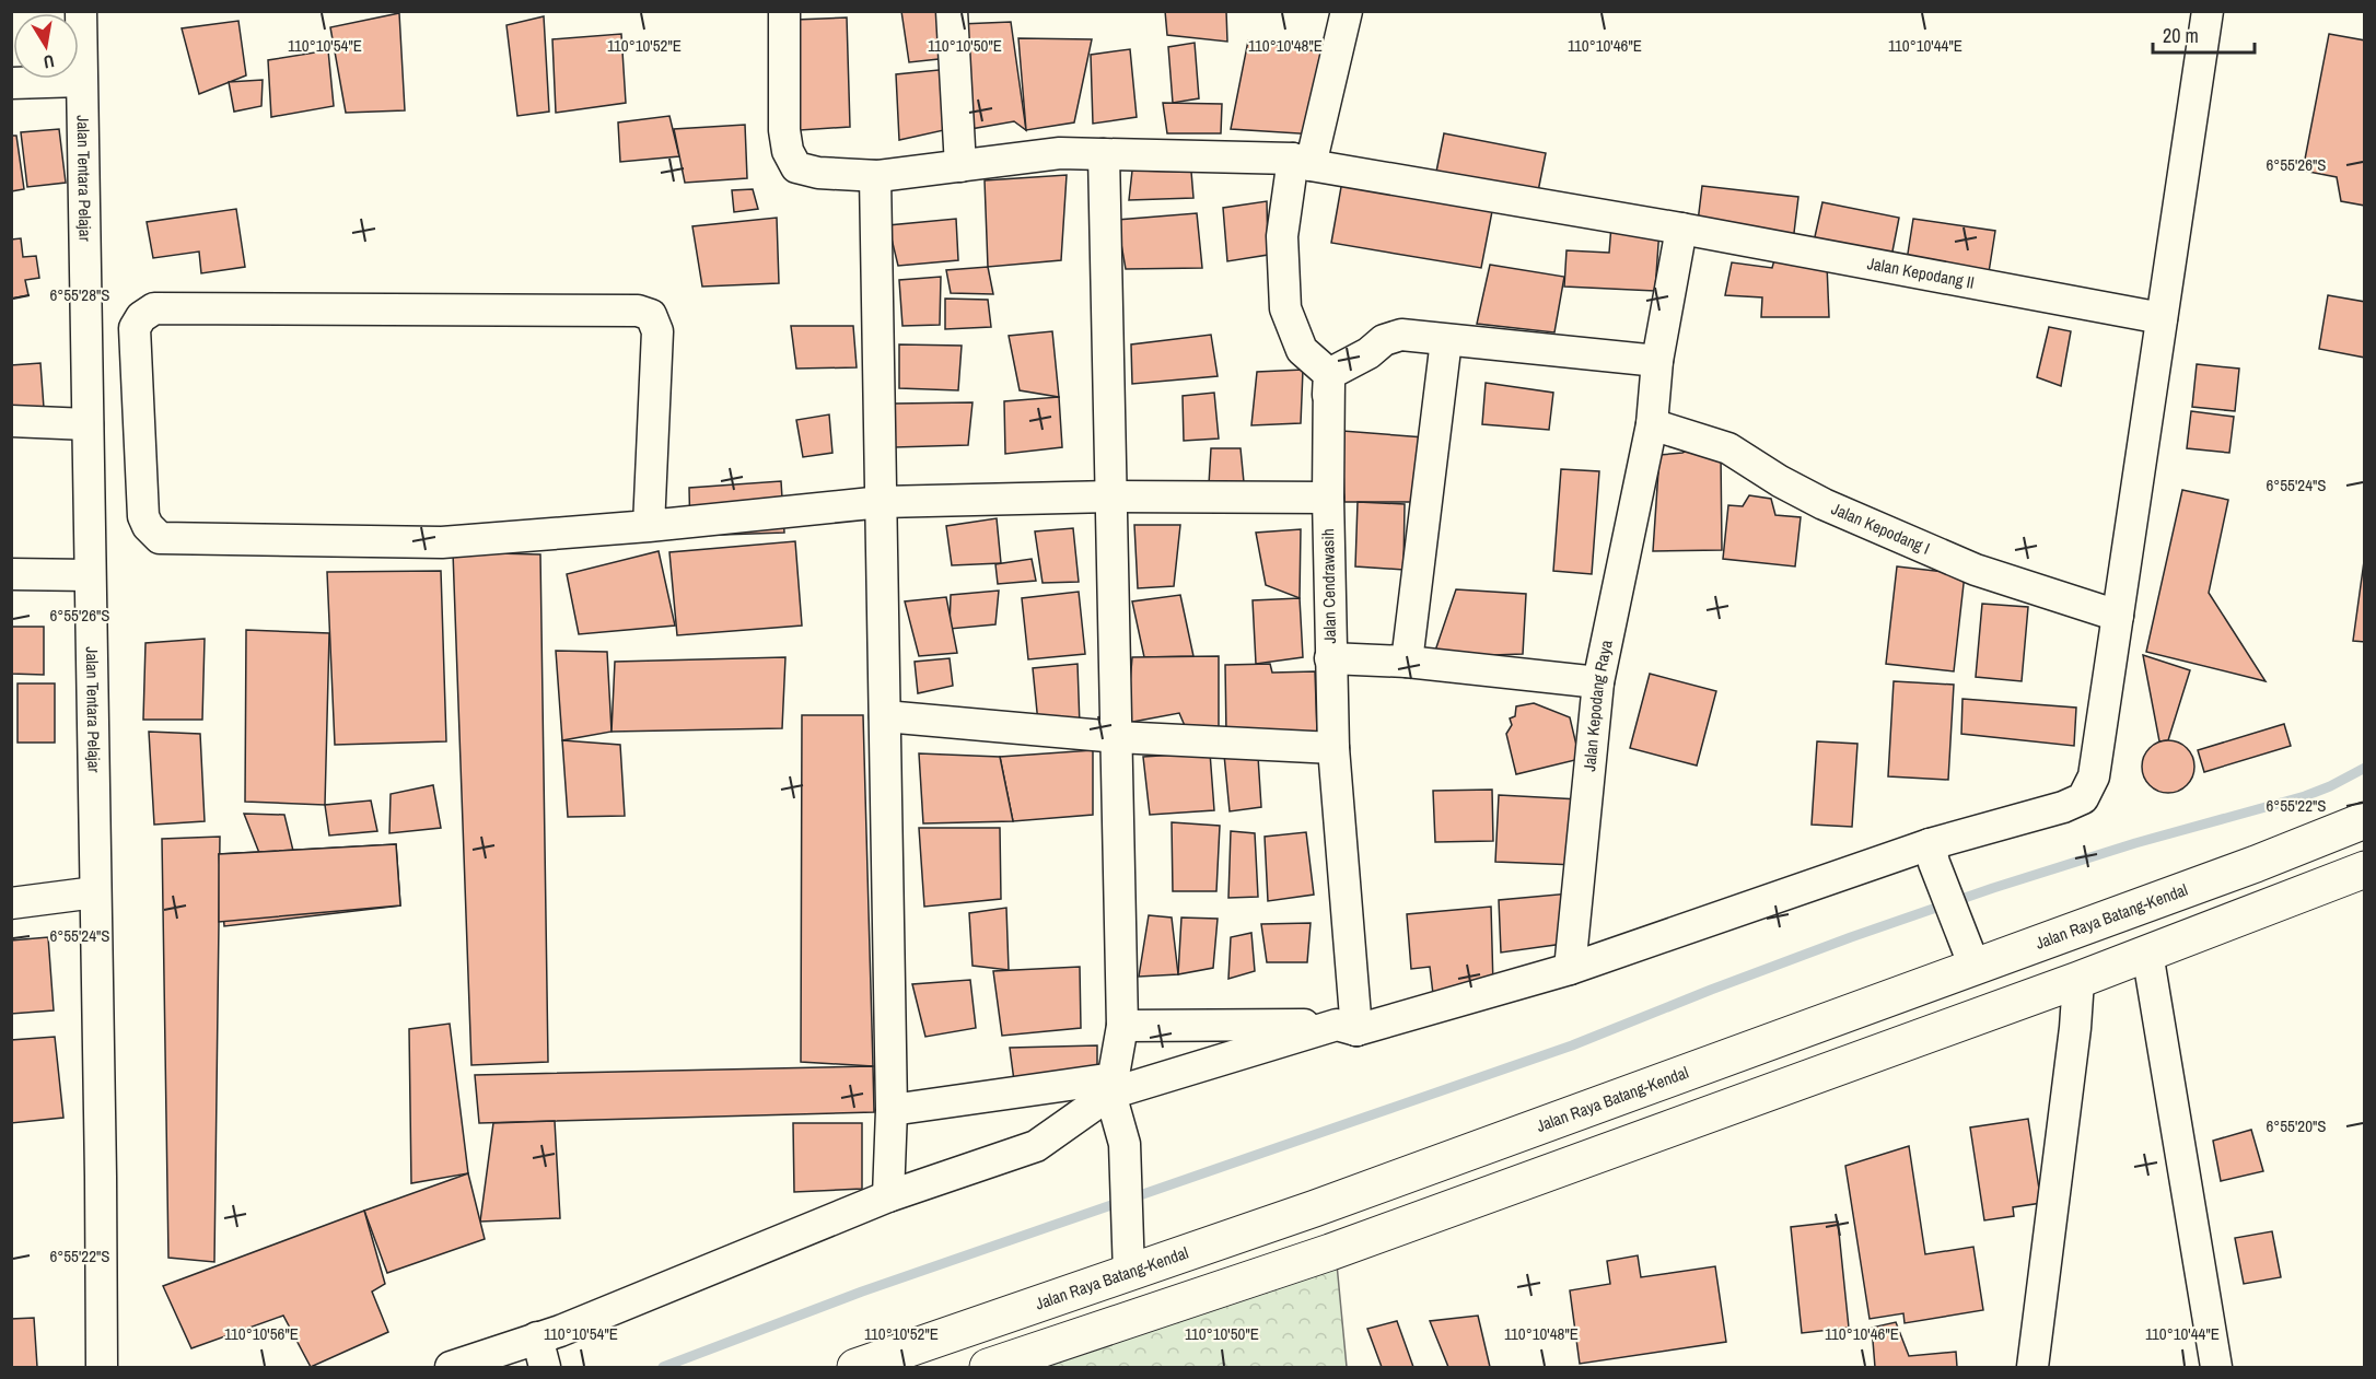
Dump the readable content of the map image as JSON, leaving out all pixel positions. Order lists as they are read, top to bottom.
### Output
{
  "streets": {
    "highway": ["Jalan Raya Batang-Kendal"],
    "street": [
      "Jalan Tentara Pelajar",
      "Jalan Kepodang II",
      "Jalan Kepodang I",
      "Jalan Cendrawasih",
      "Jalan Kepodang Raya"
    ]
  },
  "crossings": [
    ["Jalan Kepodang II", "Jalan Kepodang Raya"],
    ["Jalan Kepodang I", "Jalan Kepodang Raya"]
  ],
  "scale_bar": "20 m",
  "north": "bottom",
  "coordinates": [
    "110°10'54\"E",
    "110°10'52\"E",
    "110°10'50\"E",
    "110°10'48\"E",
    "110°10'46\"E",
    "110°10'44\"E",
    "6°55'26\"S",
    "6°55'28\"S",
    "6°55'24\"S",
    "6°55'22\"S",
    "6°55'20\"S",
    "110°10'56\"E"
  ]
}
